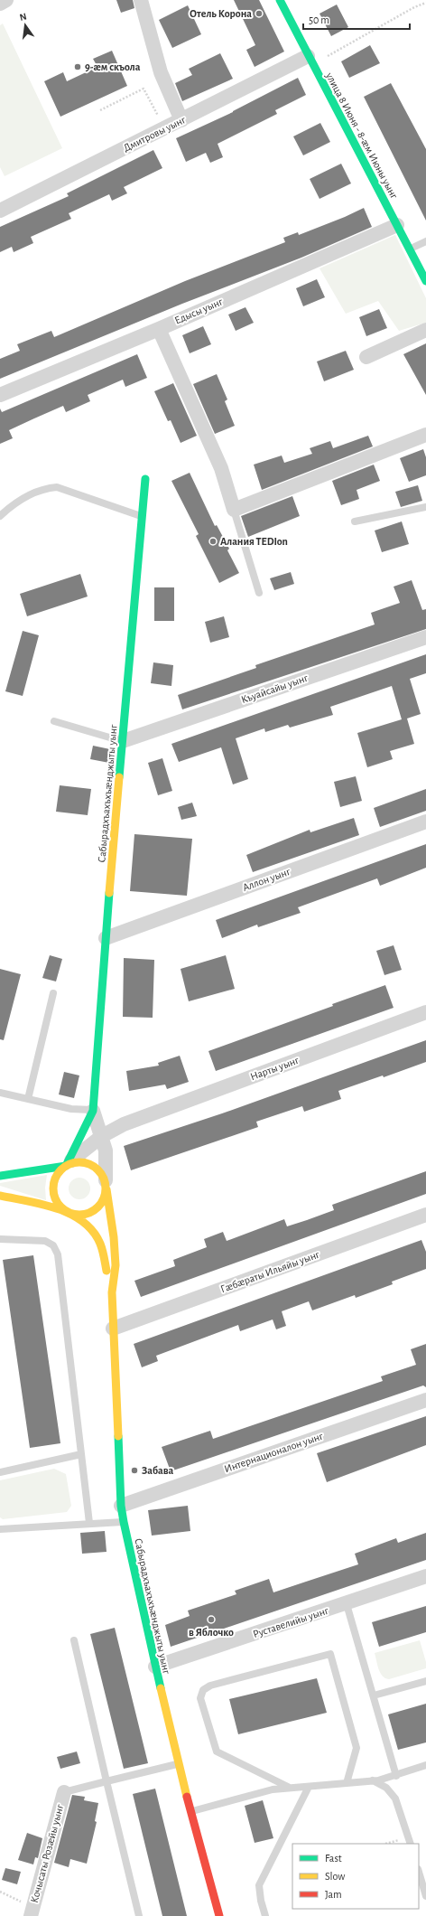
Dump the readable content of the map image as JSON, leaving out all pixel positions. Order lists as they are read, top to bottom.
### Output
{
  "streets": {
    "main road": ["улица 8 Июня - 8-ӕм Июны уынг", "Сабырадхъахъхъæнджыты уынг"],
    "street": [
      "Дмитровы уынг",
      "Едысы уынг",
      "Къуайсайы уынг",
      "Аллон уынг",
      "Нарты уынг",
      "Гæбæраты Ильяйы уынг",
      "Интернационалон уынг",
      "Руставелийы уынг",
      "Кочысаты Розæйы уынг"
    ]
  },
  "crossings": [
    ["Дмитровы уынг", "улица 8 Июня - 8-ӕм Июны уынг"],
    ["улица 8 Июня - 8-ӕм Июны уынг", "Едысы уынг"],
    ["Къуайсайы уынг", "Сабырадхъахъхъæнджыты уынг"],
    ["Сабырадхъахъхъæнджыты уынг", "Аллон уынг"],
    ["Сабырадхъахъхъæнджыты уынг", "Нарты уынг"],
    ["Сабырадхъахъхъæнджыты уынг", "Гæбæраты Ильяйы уынг"],
    ["Сабырадхъахъхъæнджыты уынг", "Интернационалон уынг"],
    ["Сабырадхъахъхъæнджыты уынг", "Руставелийы уынг"]
  ],
  "places": [
    "Отель Корона",
    "9-æм скъола",
    "Алания ТEDIon",
    "Забава",
    "в Яблочко"
  ],
  "legend": ["Fast", "Slow", "Jam"],
  "scale_bar": "50 m",
  "north": "top"
}
